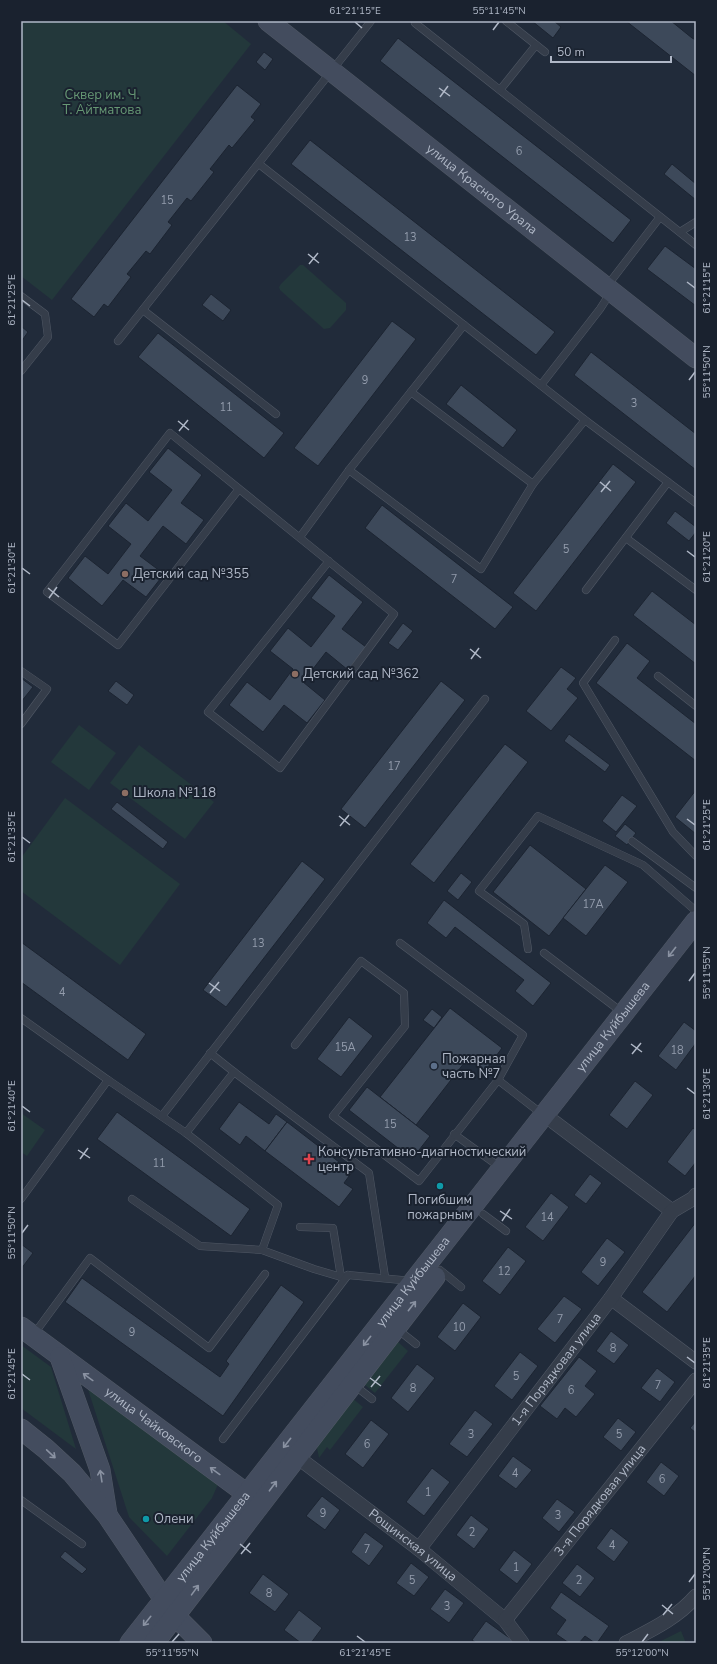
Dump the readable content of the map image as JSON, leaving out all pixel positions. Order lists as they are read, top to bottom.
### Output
{
  "streets": {
    "main road": ["улица Красного Урала", "улица Куйбышева", "улица Чайковского"],
    "street": ["1-я Порядковая улица", "3-я Порядковая улица", "Рощинская улица"]
  },
  "crossings": [
    ["улица Куйбышева", "улица Чайковского"],
    ["улица Куйбышева", "Рощинская улица"],
    ["1-я Порядковая улица", "Рощинская улица"],
    ["3-я Порядковая улица", "Рощинская улица"]
  ],
  "parks": ["Сквер им. Ч. Т. Айтматова"],
  "places": {
    "other": [
      "Детский сад №355",
      "Детский сад №362",
      "Школа №118",
      "Пожарная часть №7",
      "Погибшим пожарным",
      "Олени"
    ],
    "health": ["Консультативно-диагностический центр"]
  },
  "house_numbers": [
    "6",
    "15",
    "13",
    "9",
    "3",
    "11",
    "5",
    "7",
    "17",
    "17А",
    "13",
    "4",
    "15А",
    "18",
    "15",
    "11",
    "14",
    "9",
    "12",
    "7",
    "10",
    "9",
    "8",
    "5",
    "7",
    "8",
    "6",
    "3",
    "5",
    "6",
    "4",
    "6",
    "1",
    "9",
    "3",
    "2",
    "4",
    "7",
    "1",
    "5",
    "2",
    "8",
    "3"
  ],
  "scale_bar": "50 m",
  "coordinates": [
    "61°21'15\"E",
    "55°11'45\"N",
    "61°21'25\"E",
    "55°11'50\"N",
    "61°21'20\"E",
    "61°21'30\"E",
    "61°21'35\"E",
    "55°11'55\"N",
    "61°21'40\"E",
    "61°21'45\"E",
    "55°12'00\"N"
  ]
}
